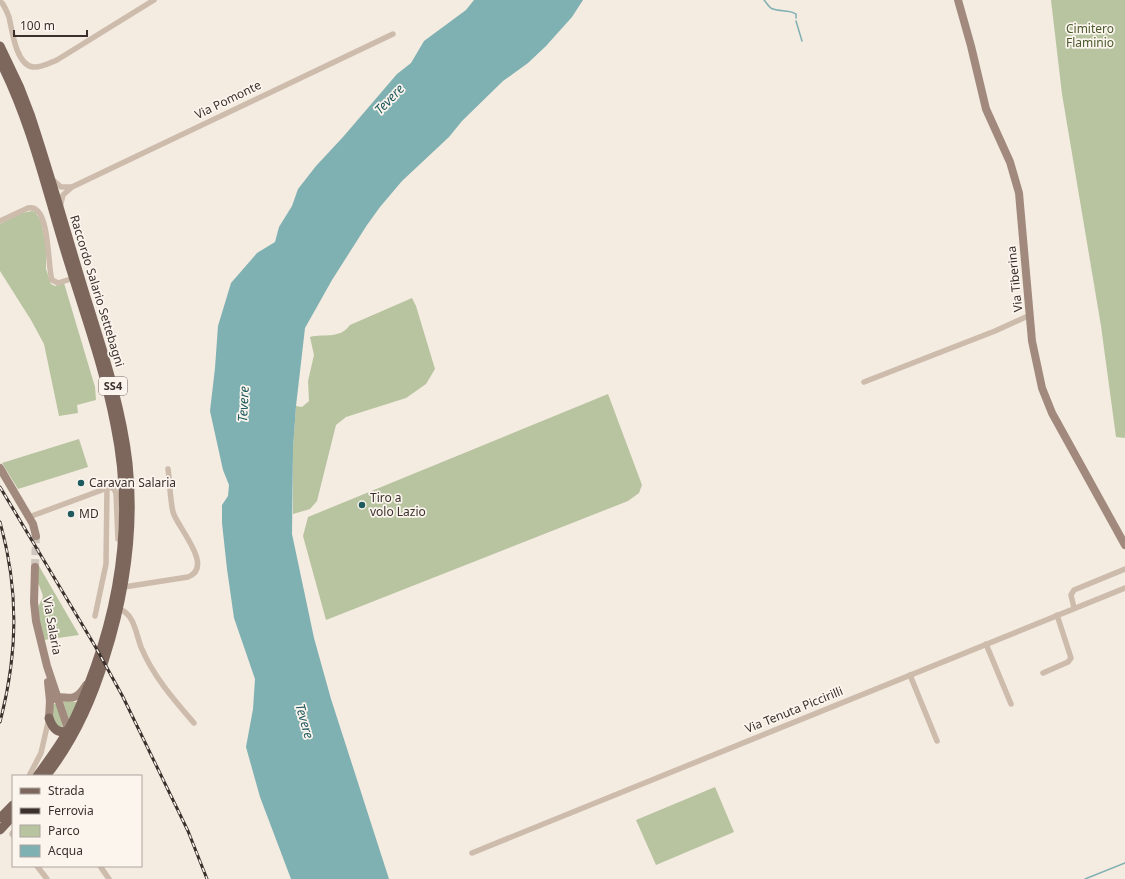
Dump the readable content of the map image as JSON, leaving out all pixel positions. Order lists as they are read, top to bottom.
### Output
{
  "streets": {
    "main road": [
      "Via Tiberina",
      "Raccordo Salario Settebagni",
      "SS4",
      "Via Salaria"
    ],
    "street": ["Via Pomonte", "Via Tenuta Piccirilli"]
  },
  "crossings": [
    ["Raccordo Salario Settebagni", "SS4"],
    ["Raccordo Salario Settebagni", "Via Salaria"],
    ["SS4", "Via Salaria"]
  ],
  "water": ["Tevere"],
  "parks": ["Cimitero Flaminio"],
  "places": ["Caravan Salaria", "Tiro a volo Lazio", "MD"],
  "legend": [
    "Strada",
    "Ferrovia",
    "Parco",
    "Acqua"
  ],
  "scale_bar": "100 m"
}
